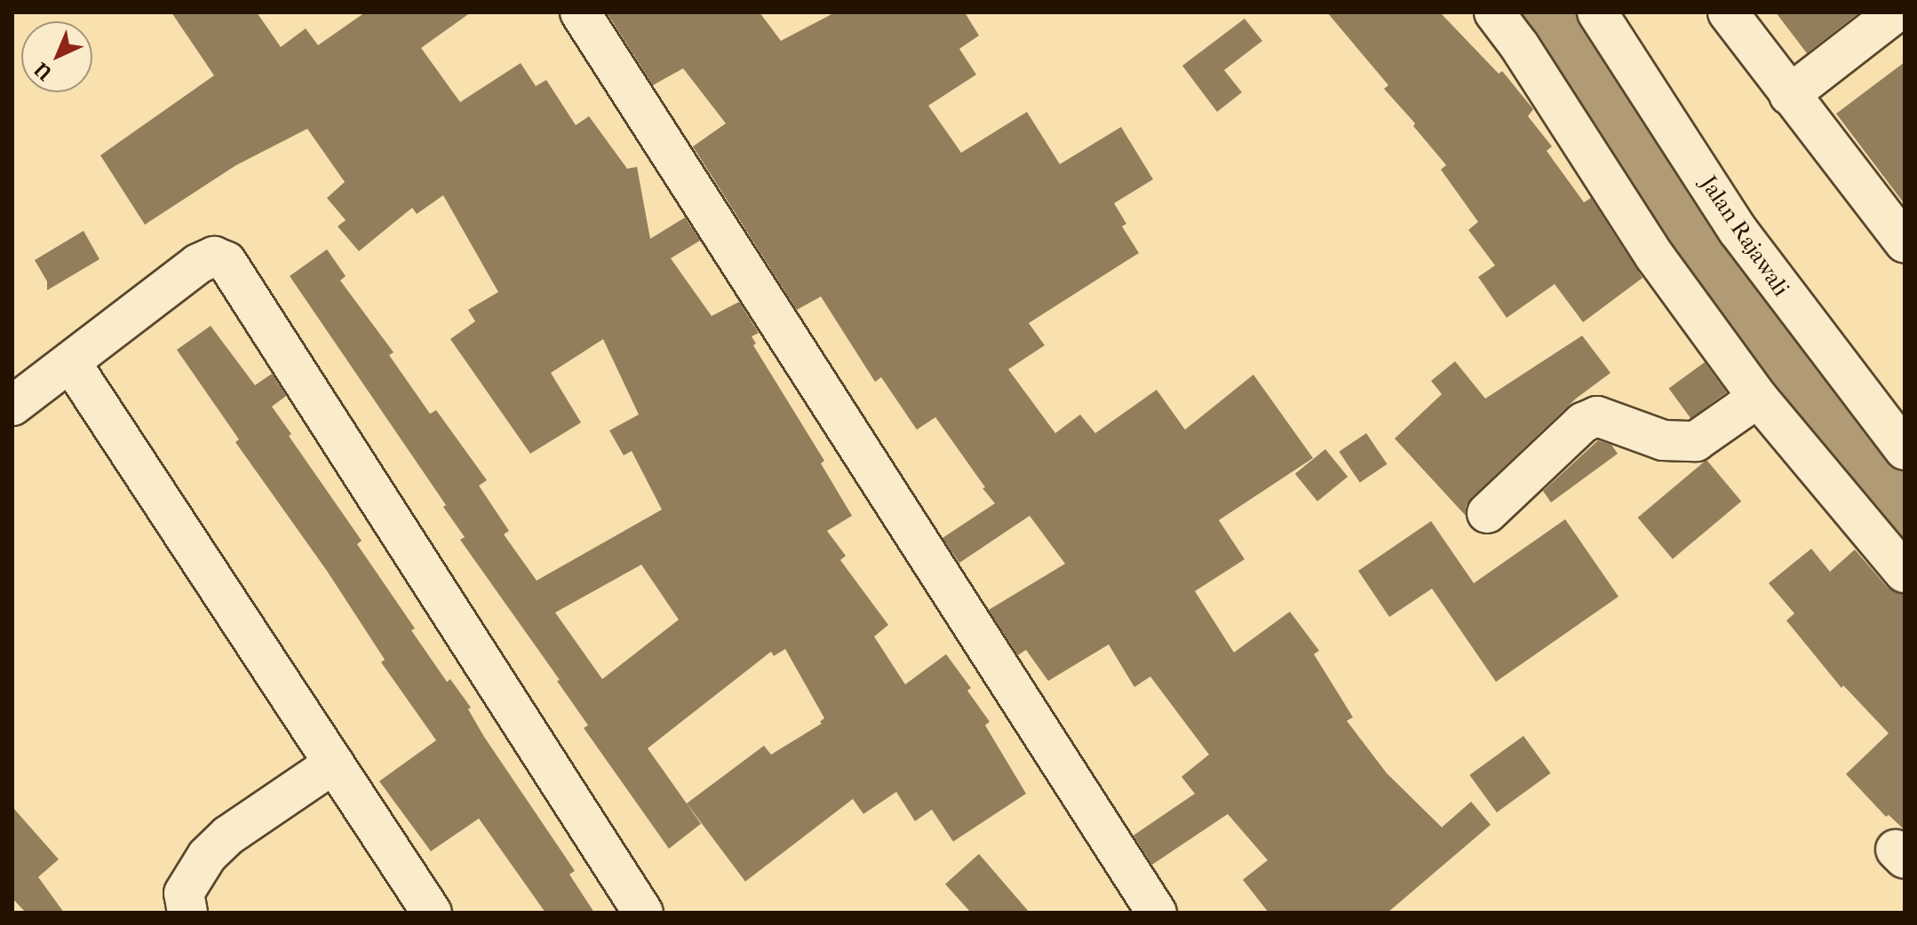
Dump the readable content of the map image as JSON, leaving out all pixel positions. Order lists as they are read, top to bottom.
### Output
{
  "streets": {
    "street": ["Jalan Rajawali"]
  },
  "north": "bottom left"
}
